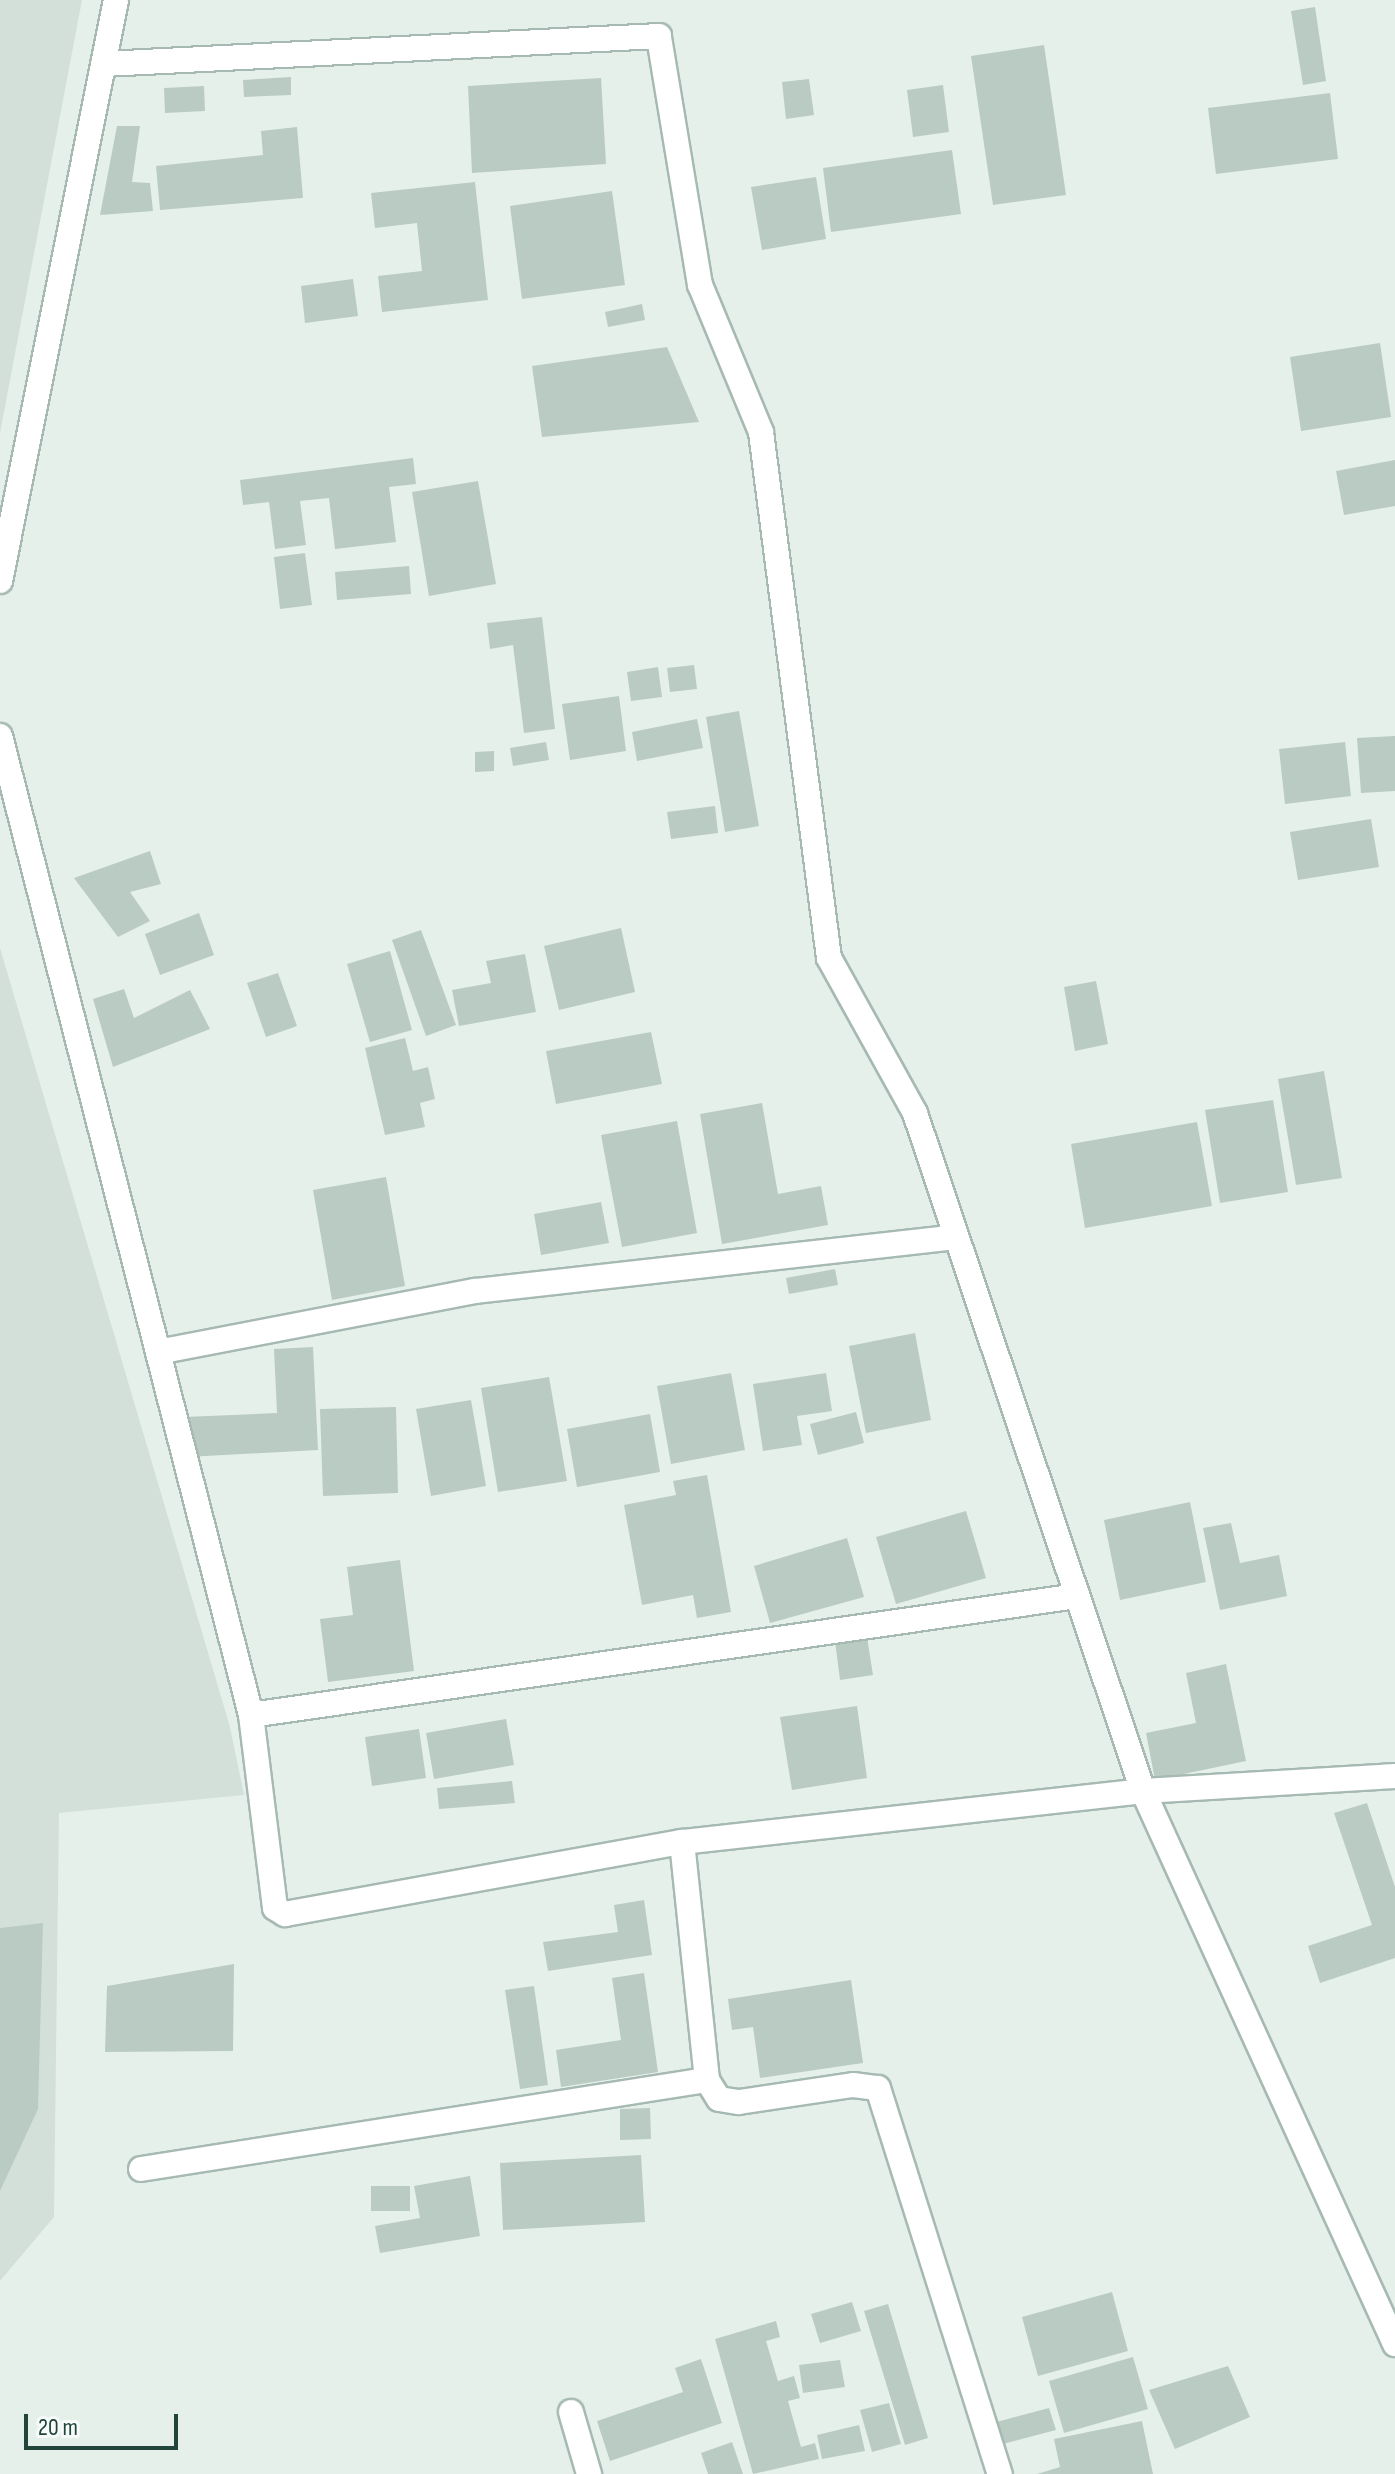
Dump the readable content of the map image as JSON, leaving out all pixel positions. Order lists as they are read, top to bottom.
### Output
{
  "scale_bar": "20 m"
}
